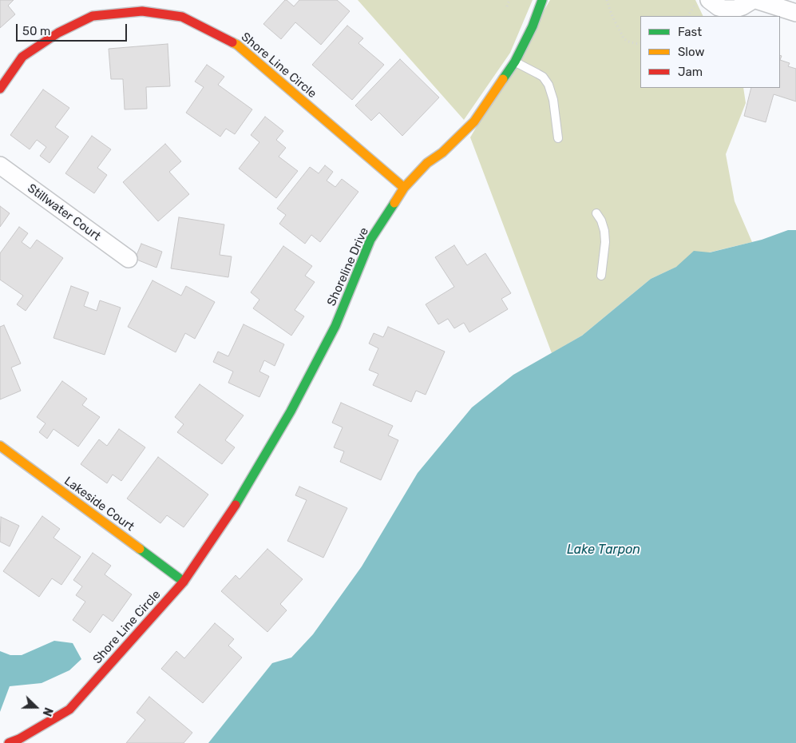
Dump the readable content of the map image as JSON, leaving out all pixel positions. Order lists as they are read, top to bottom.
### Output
{
  "streets": {
    "street": [
      "Shore Line Circle",
      "Stillwater Court",
      "Shoreline Drive",
      "Lakeside Court"
    ]
  },
  "crossings": [
    ["Shore Line Circle", "Shoreline Drive"],
    ["Shore Line Circle", "Lakeside Court"]
  ],
  "water": ["Lake Tarpon"],
  "legend": ["Fast", "Slow", "Jam"],
  "scale_bar": "50 m",
  "north": "right"
}
